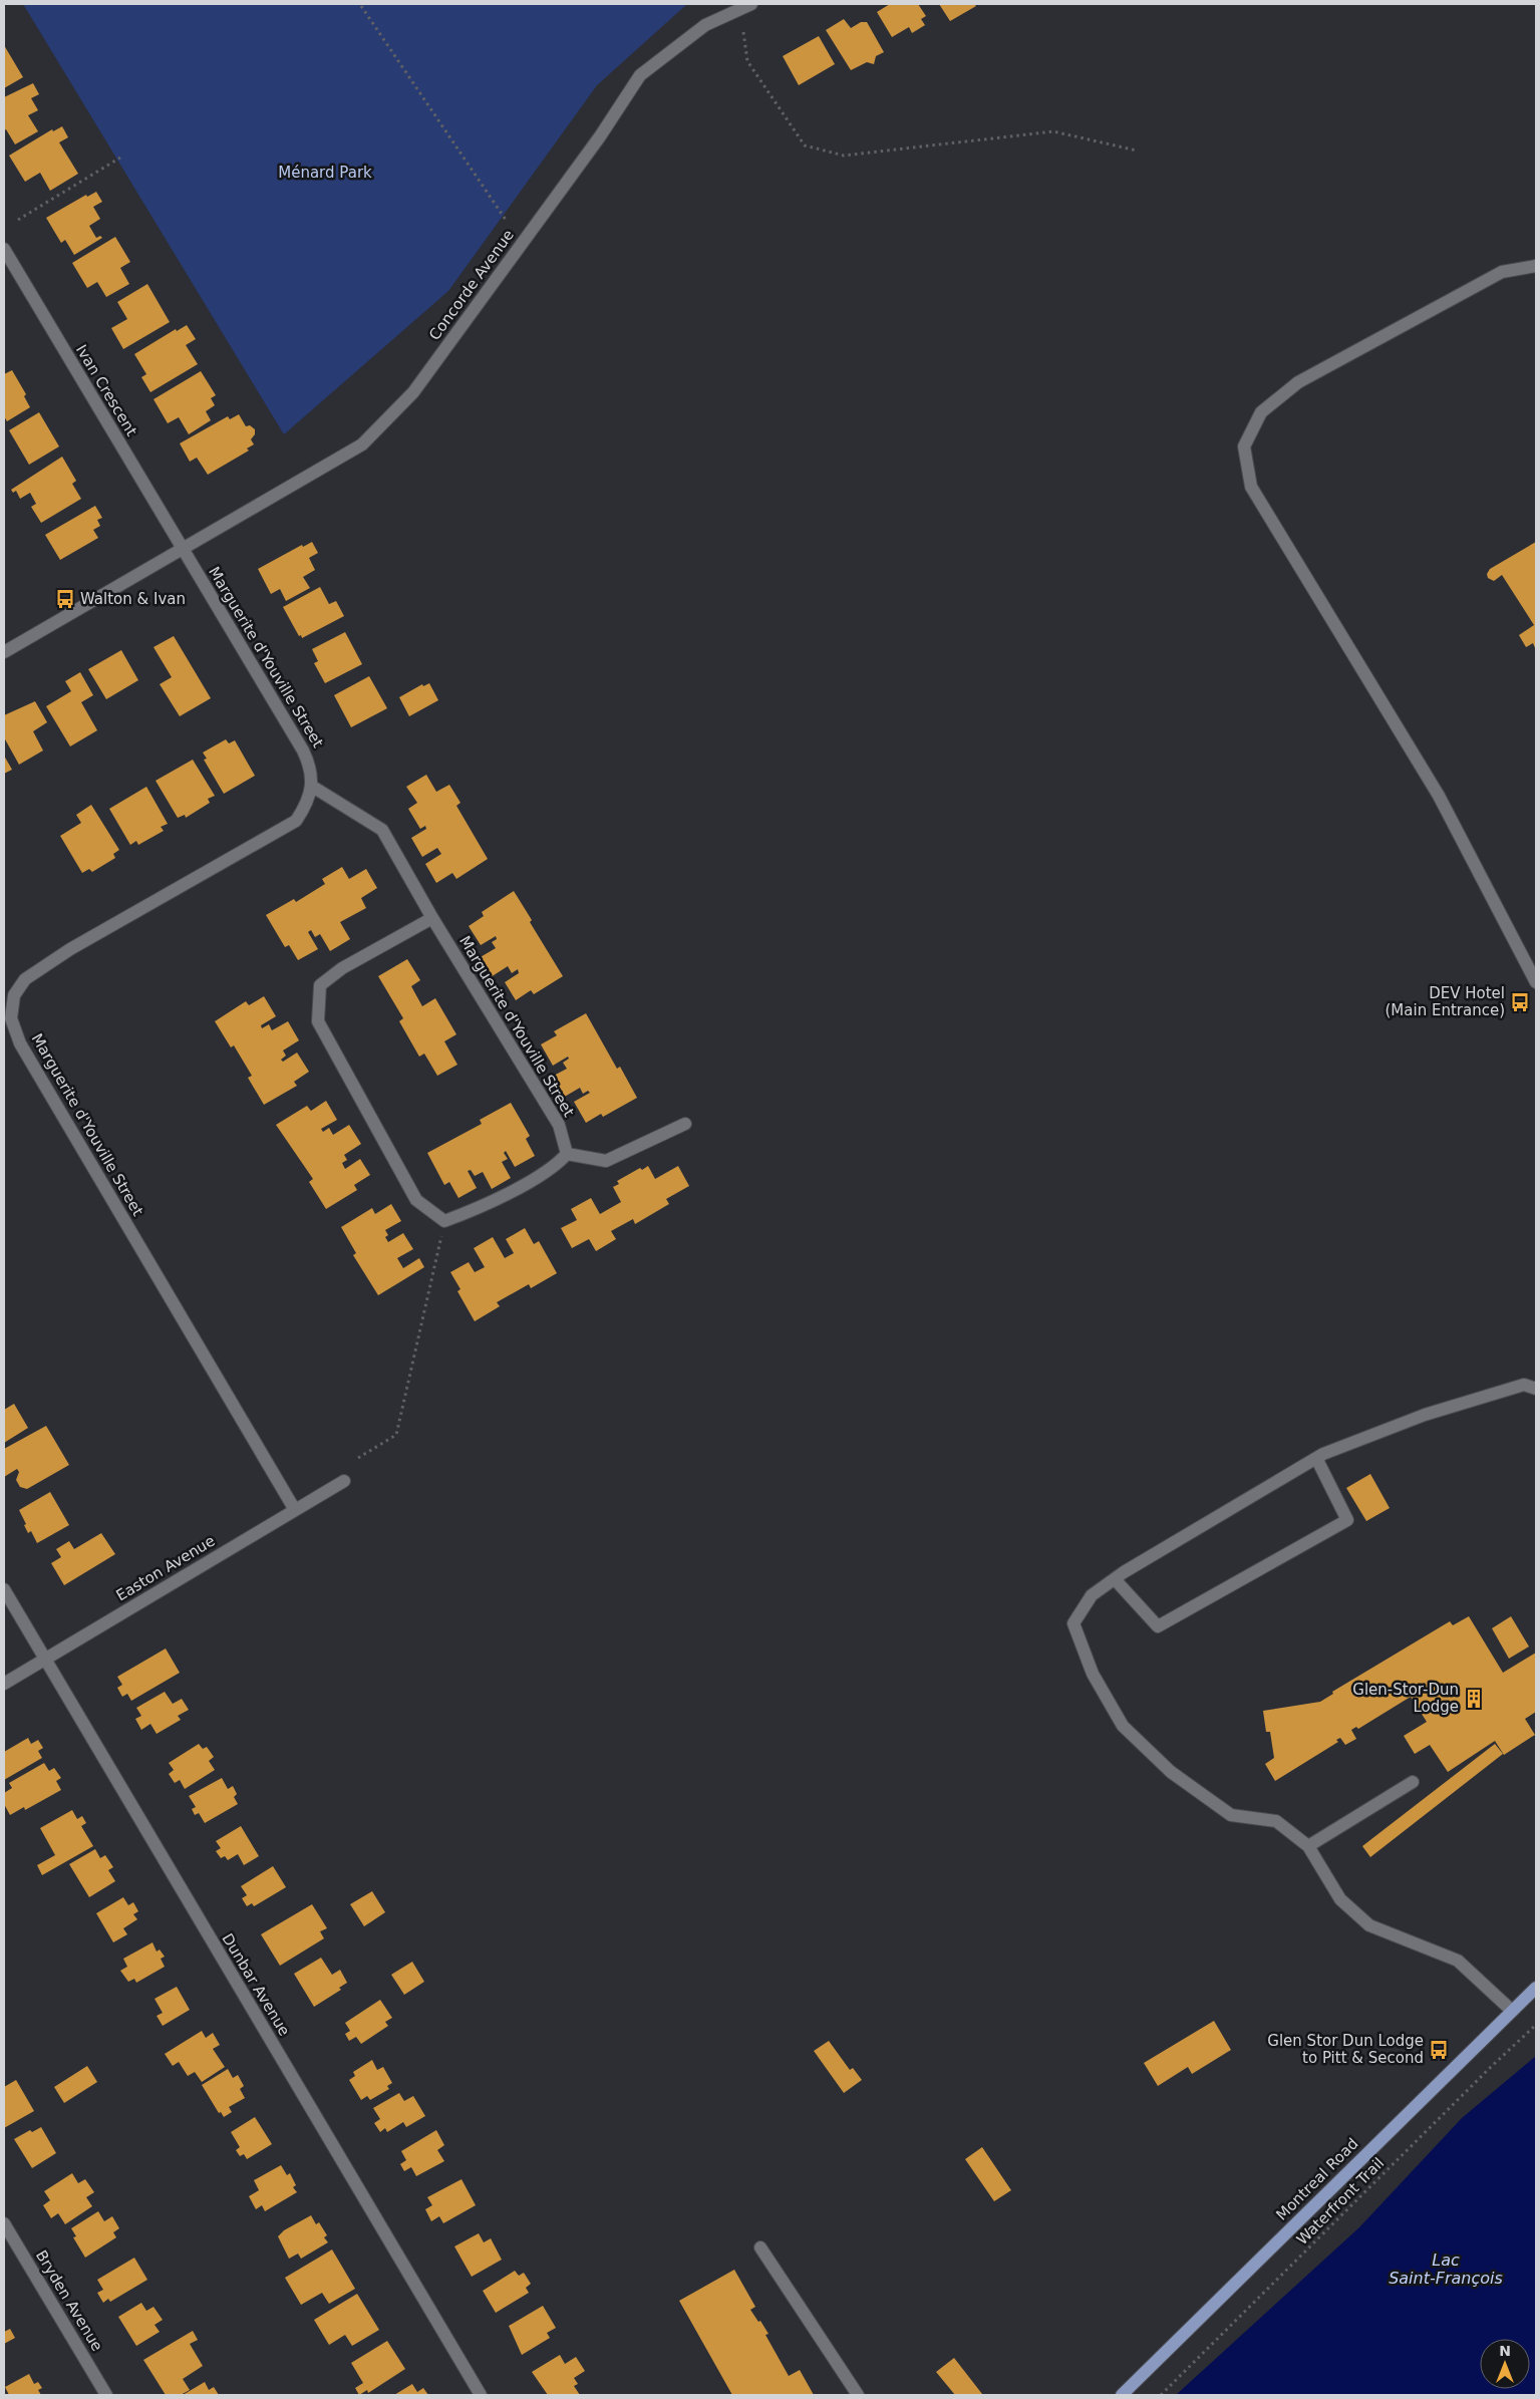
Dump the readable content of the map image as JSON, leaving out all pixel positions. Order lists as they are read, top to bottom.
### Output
{
  "streets": {
    "main road": ["Montreal Road"],
    "street": [
      "Concorde Avenue",
      "Ivan Crescent",
      "Marguerite d'Youville Street",
      "Easton Avenue",
      "Dunbar Avenue",
      "Bryden Avenue"
    ],
    "path": ["Waterfront Trail"]
  },
  "crossings": [
    ["Concorde Avenue", "Ivan Crescent"],
    ["Concorde Avenue", "Marguerite d'Youville Street"],
    ["Ivan Crescent", "Marguerite d'Youville Street"],
    ["Marguerite d'Youville Street", "Easton Avenue"],
    ["Easton Avenue", "Dunbar Avenue"]
  ],
  "water": ["Lac Saint-François"],
  "parks": ["Ménard Park"],
  "places": {
    "bus stop": ["Walton & Ivan", "DEV Hotel (Main Entrance)", "Glen Stor Dun Lodge to Pitt & Second"],
    "building": ["Glen-Stor-Dun Lodge"]
  },
  "north": "top"
}
